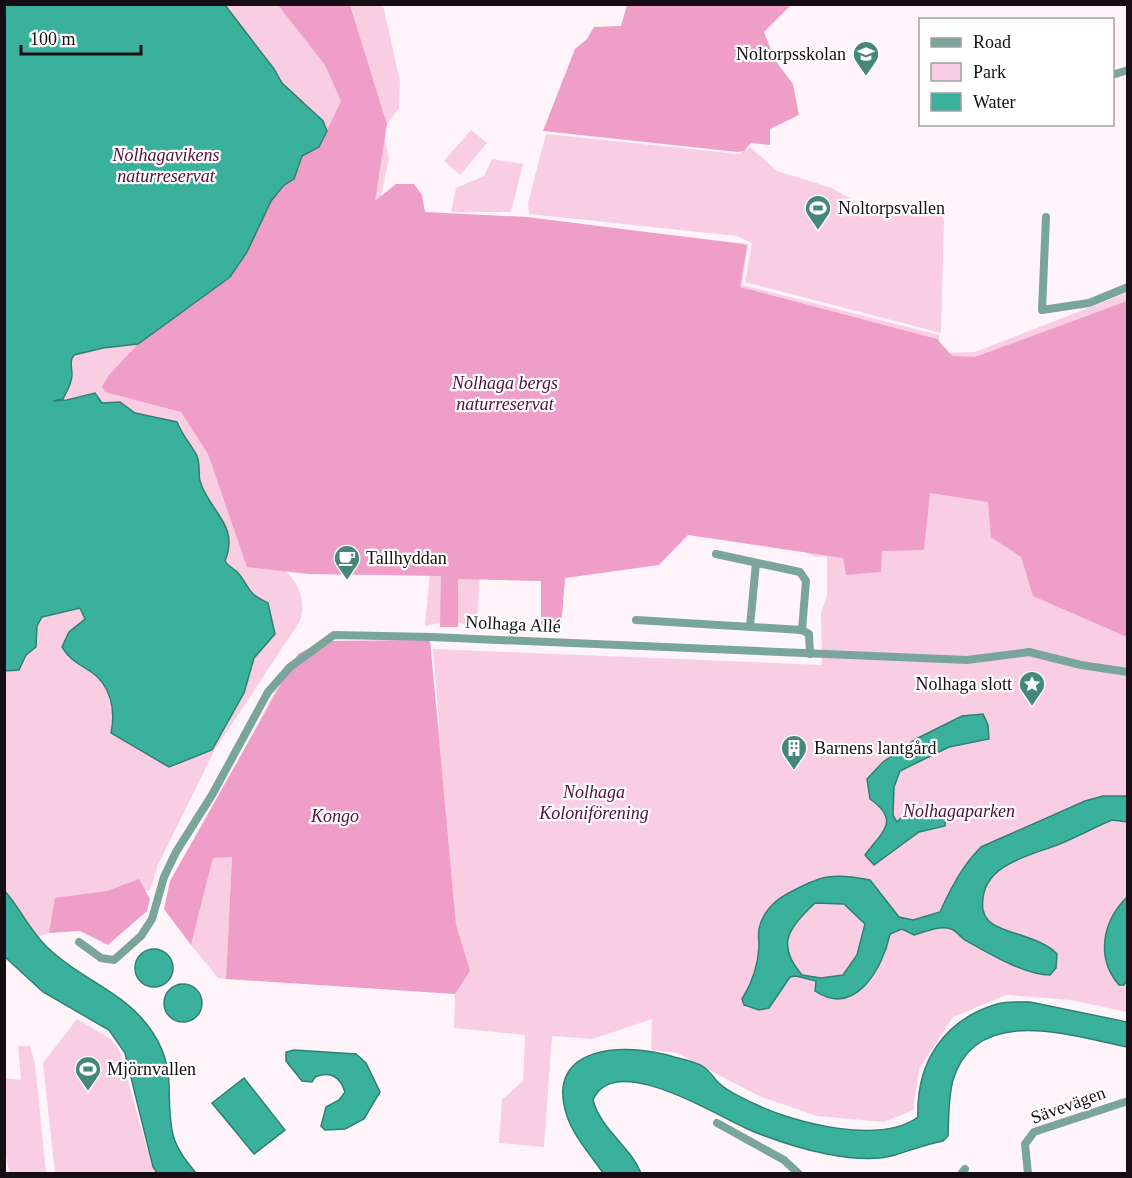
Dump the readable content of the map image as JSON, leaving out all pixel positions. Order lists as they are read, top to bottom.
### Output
{
  "streets": {
    "street": ["Nolhaga Allé", "Sävevägen"]
  },
  "parks": [
    "Nolhagavikens naturreservat",
    "Nolhaga bergs naturreservat",
    "Nolhaga Koloniförening",
    "Nolhagaparken",
    "Kongo"
  ],
  "places": {
    "school or university": ["Noltorpsskolan"],
    "sports": ["Noltorpsvallen", "Mjörnvallen"],
    "cafe": ["Tallhyddan"],
    "place": ["Nolhaga slott"],
    "building": ["Barnens lantgård"]
  },
  "legend": ["Road", "Park", "Water"],
  "scale_bar": "100 m"
}
